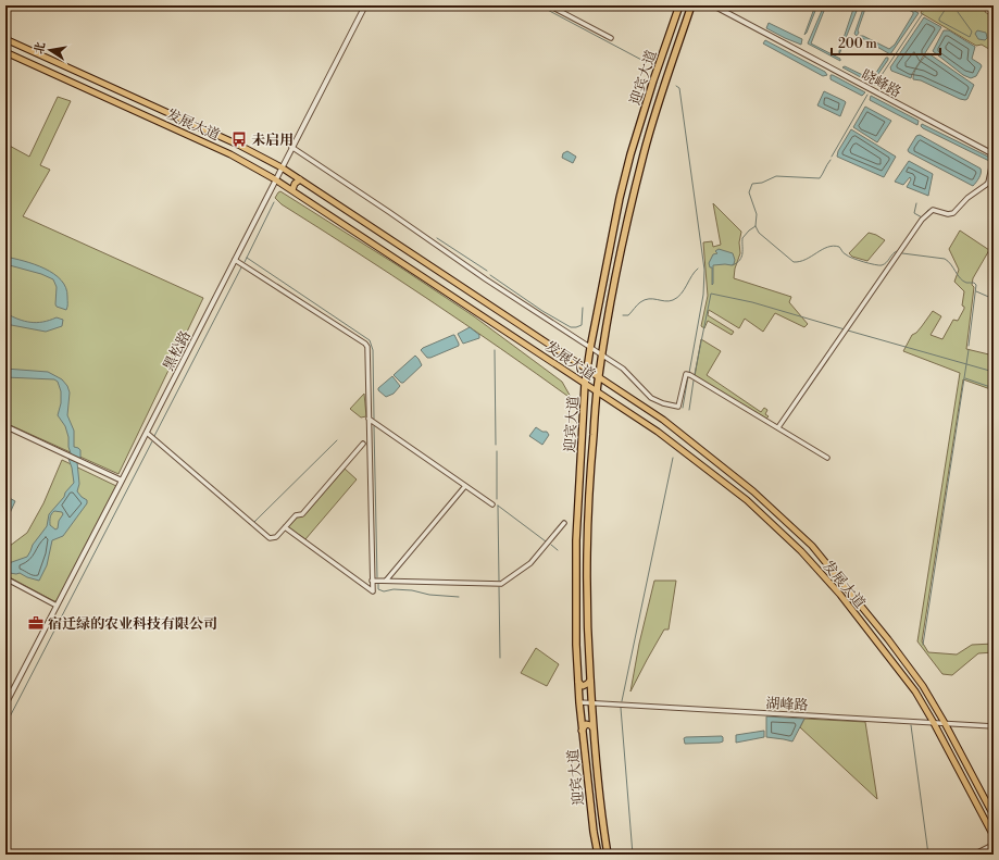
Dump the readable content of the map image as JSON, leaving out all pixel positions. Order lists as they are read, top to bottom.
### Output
{
  "streets": {
    "highway": ["迎宾大道"],
    "main road": ["发展大道"],
    "street": ["晓峰路", "黑松路", "湖峰路"]
  },
  "crossings": [
    ["迎宾大道", "发展大道"],
    ["迎宾大道", "湖峰路"],
    ["发展大道", "黑松路"],
    ["发展大道", "湖峰路"]
  ],
  "places": {
    "bus stop": ["未启用"],
    "office": ["宿迁绿的农业科技有限公司"]
  },
  "scale_bar": "200 m",
  "north": "left"
}
